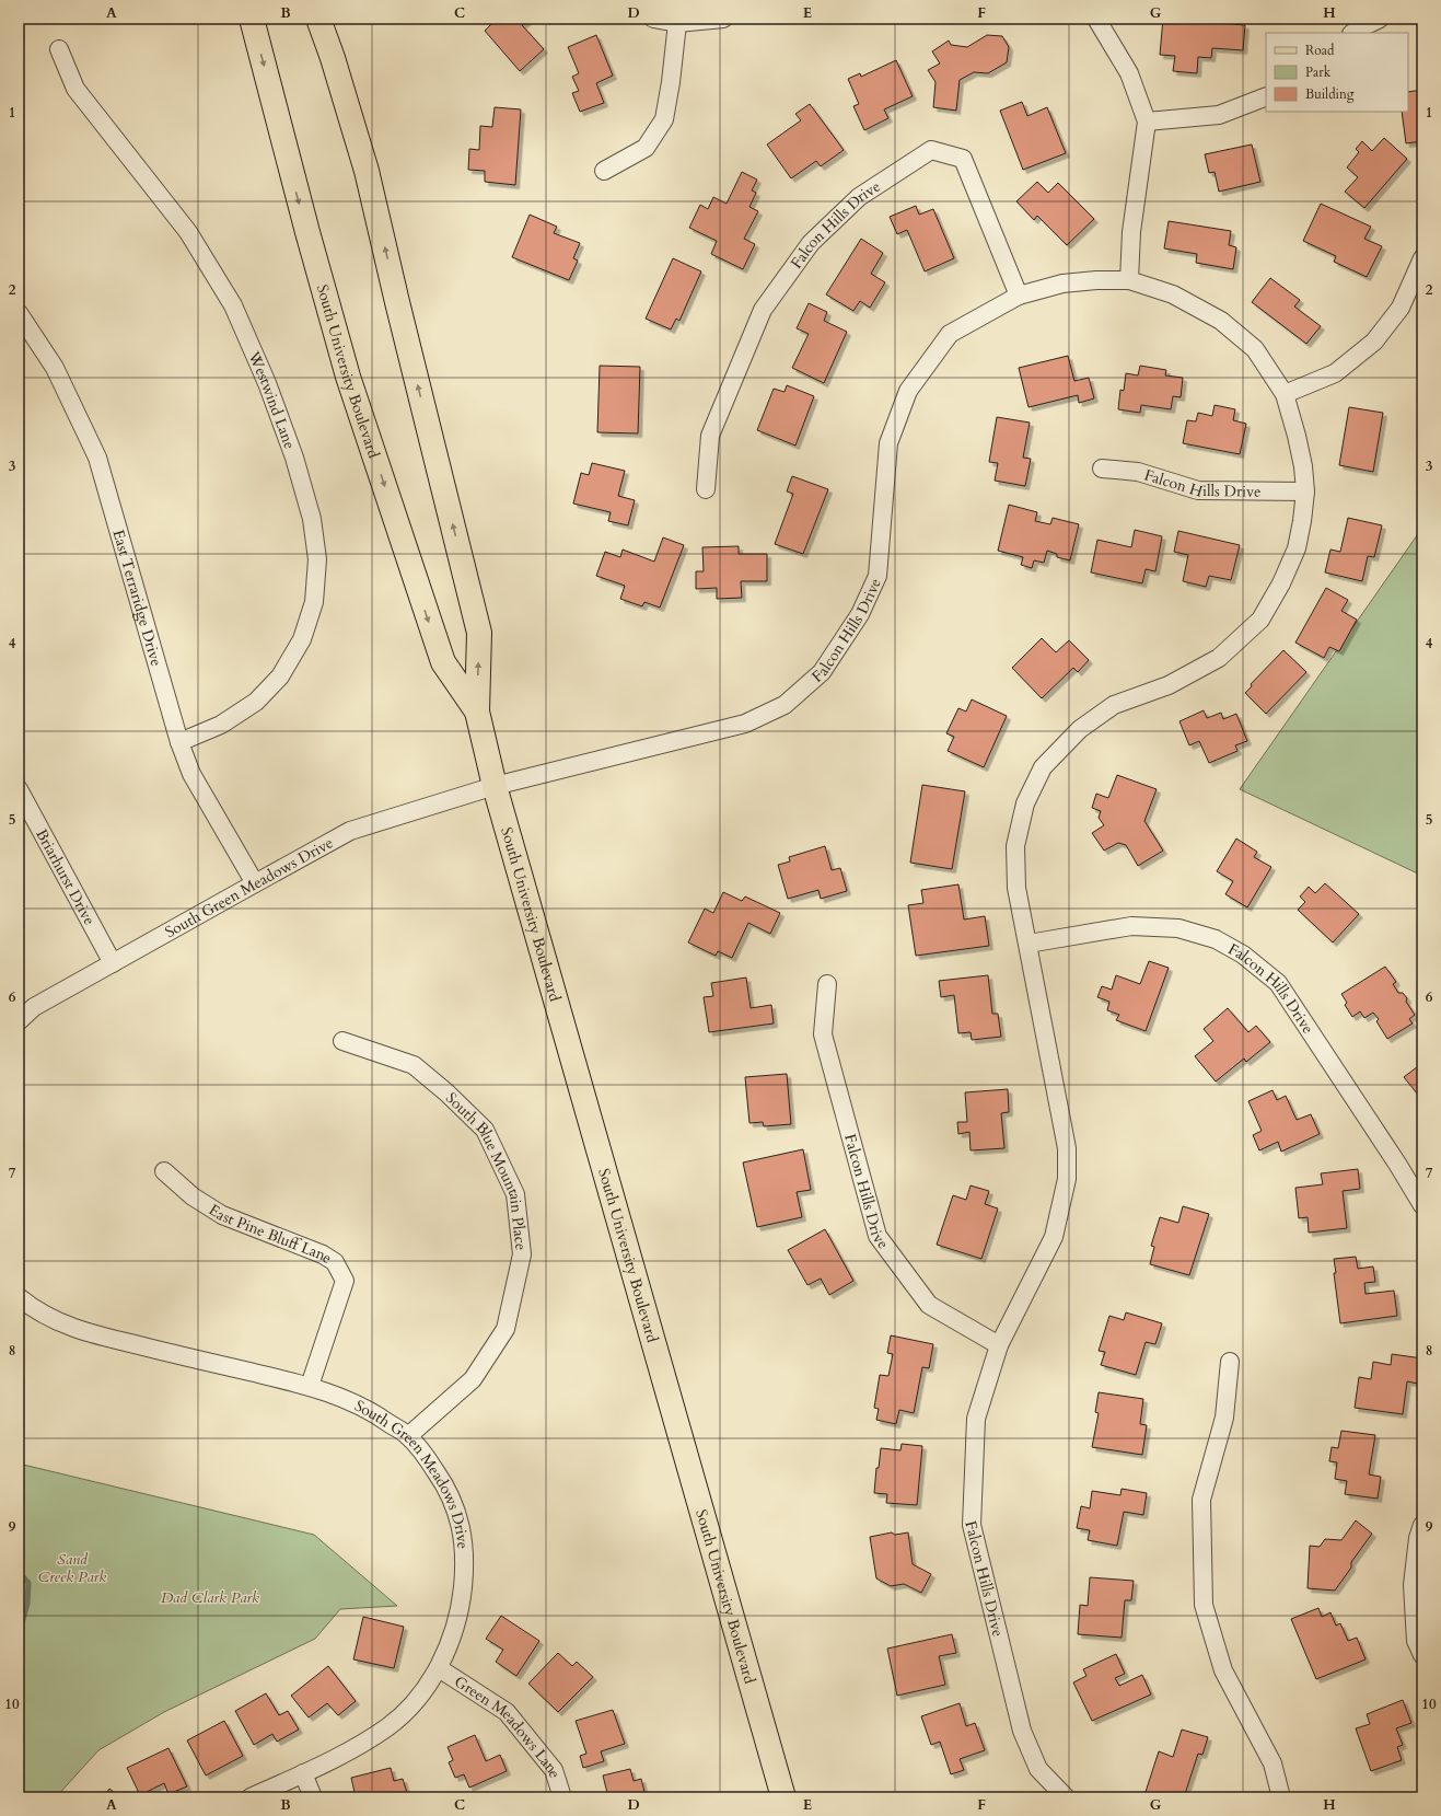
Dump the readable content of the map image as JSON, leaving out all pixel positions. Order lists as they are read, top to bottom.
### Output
{
  "streets": {
    "main road": ["South University Boulevard"],
    "street": [
      "Falcon Hills Drive",
      "Westwind Lane",
      "East Terraridge Drive",
      "Briarhurst Drive",
      "South Green Meadows Drive",
      "South Blue Mountain Place",
      "East Pine Bluff Lane",
      "Green Meadows Lane"
    ]
  },
  "crossings": [
    ["Falcon Hills Drive", "South University Boulevard"],
    ["Falcon Hills Drive", "South Green Meadows Drive"],
    ["South University Boulevard", "South Green Meadows Drive"],
    ["Westwind Lane", "East Terraridge Drive"],
    ["East Terraridge Drive", "South Green Meadows Drive"],
    ["Briarhurst Drive", "South Green Meadows Drive"],
    ["South Green Meadows Drive", "South Blue Mountain Place"],
    ["South Green Meadows Drive", "East Pine Bluff Lane"],
    ["South Green Meadows Drive", "Green Meadows Lane"]
  ],
  "parks": ["Sand Creek Park", "Dad Clark Park"],
  "legend": ["Road", "Park", "Building"],
  "grid": {
    "columns": [
      "A",
      "B",
      "C",
      "D",
      "E",
      "F",
      "G",
      "H"
    ],
    "rows": [
      "1",
      "2",
      "3",
      "4",
      "5",
      "6",
      "7",
      "8",
      "9",
      "10"
    ]
  }
}
